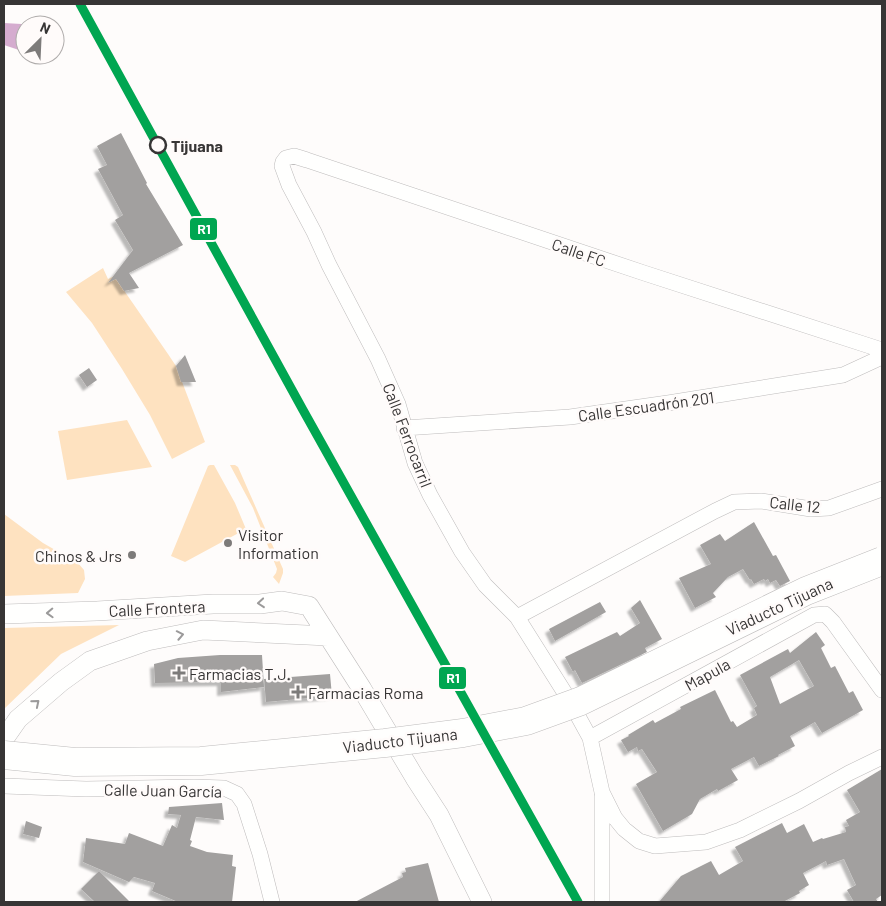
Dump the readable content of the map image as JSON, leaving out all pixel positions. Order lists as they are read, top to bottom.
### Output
{
  "streets": {
    "highway": ["Viaducto Tijuana"],
    "street": [
      "Calle FC",
      "Calle Escuadrón 201",
      "Calle Ferrocarril",
      "Calle 12",
      "Calle Frontera",
      "Mapula",
      "Calle Juan García"
    ]
  },
  "crossings": [
    ["Calle FC", "Calle Ferrocarril"],
    ["Calle Escuadrón 201", "Calle Ferrocarril"],
    ["Calle Ferrocarril", "Calle 12"],
    ["Calle Ferrocarril", "Mapula"]
  ],
  "one_way": ["Calle Frontera"],
  "places": {
    "other": ["Tijuana", "Visitor Information", "Chinos & Jrs"],
    "health": ["Farmacias T.J.", "Farmacias Roma"]
  },
  "lines": ["transit line R1"],
  "north": "top right"
}
